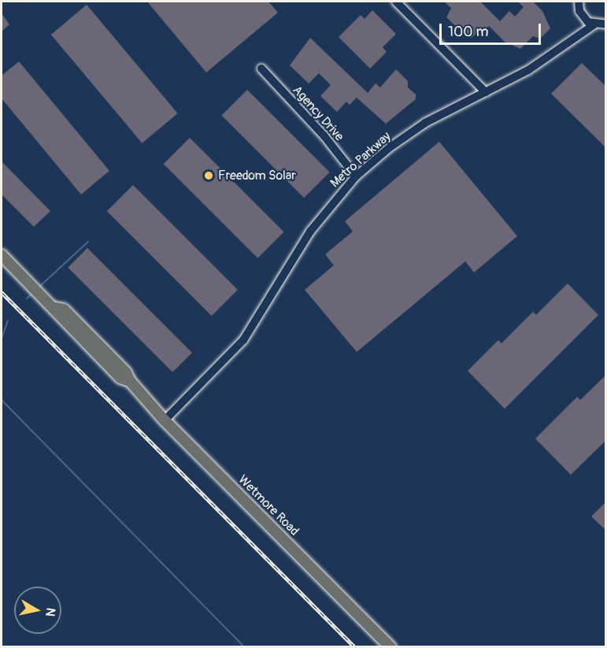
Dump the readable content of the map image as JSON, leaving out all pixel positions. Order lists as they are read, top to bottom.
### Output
{
  "streets": {
    "main road": ["Wetmore Road"],
    "street": ["Agency Drive", "Metro Parkway"]
  },
  "crossings": [
    ["Agency Drive", "Metro Parkway"],
    ["Metro Parkway", "Wetmore Road"]
  ],
  "places": ["Freedom Solar"],
  "scale_bar": "100 m",
  "north": "right"
}
